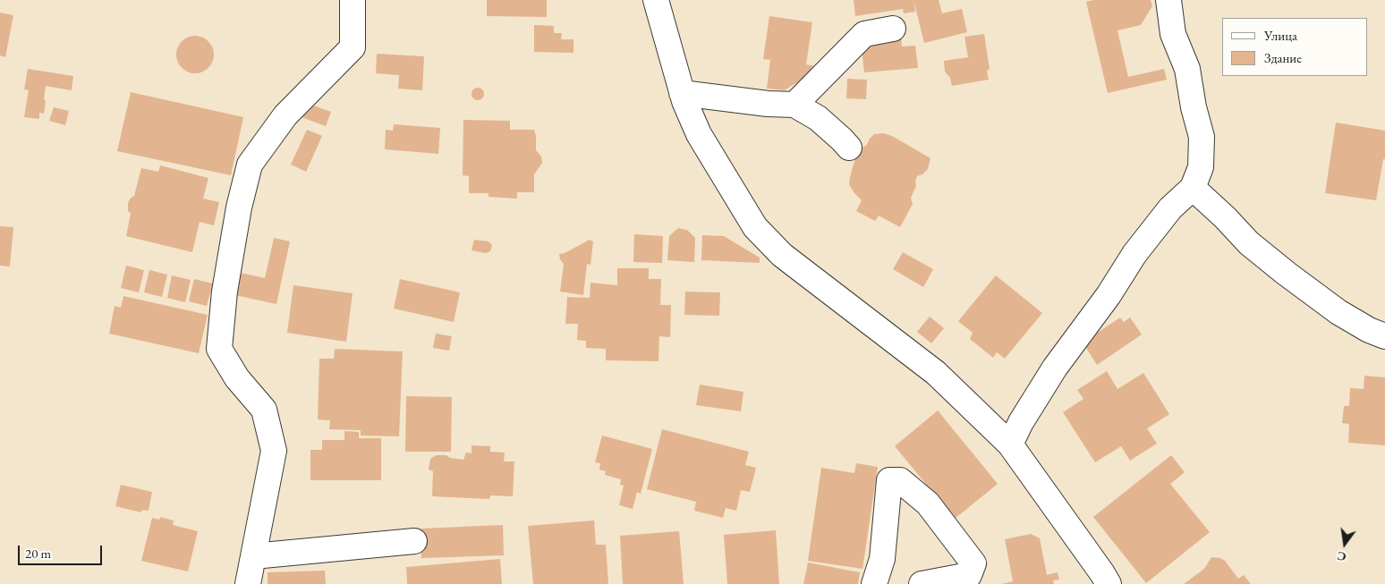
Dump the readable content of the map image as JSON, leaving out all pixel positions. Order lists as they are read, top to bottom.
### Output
{
  "legend": ["Улица", "Здание"],
  "scale_bar": "20 m",
  "north": "bottom"
}
